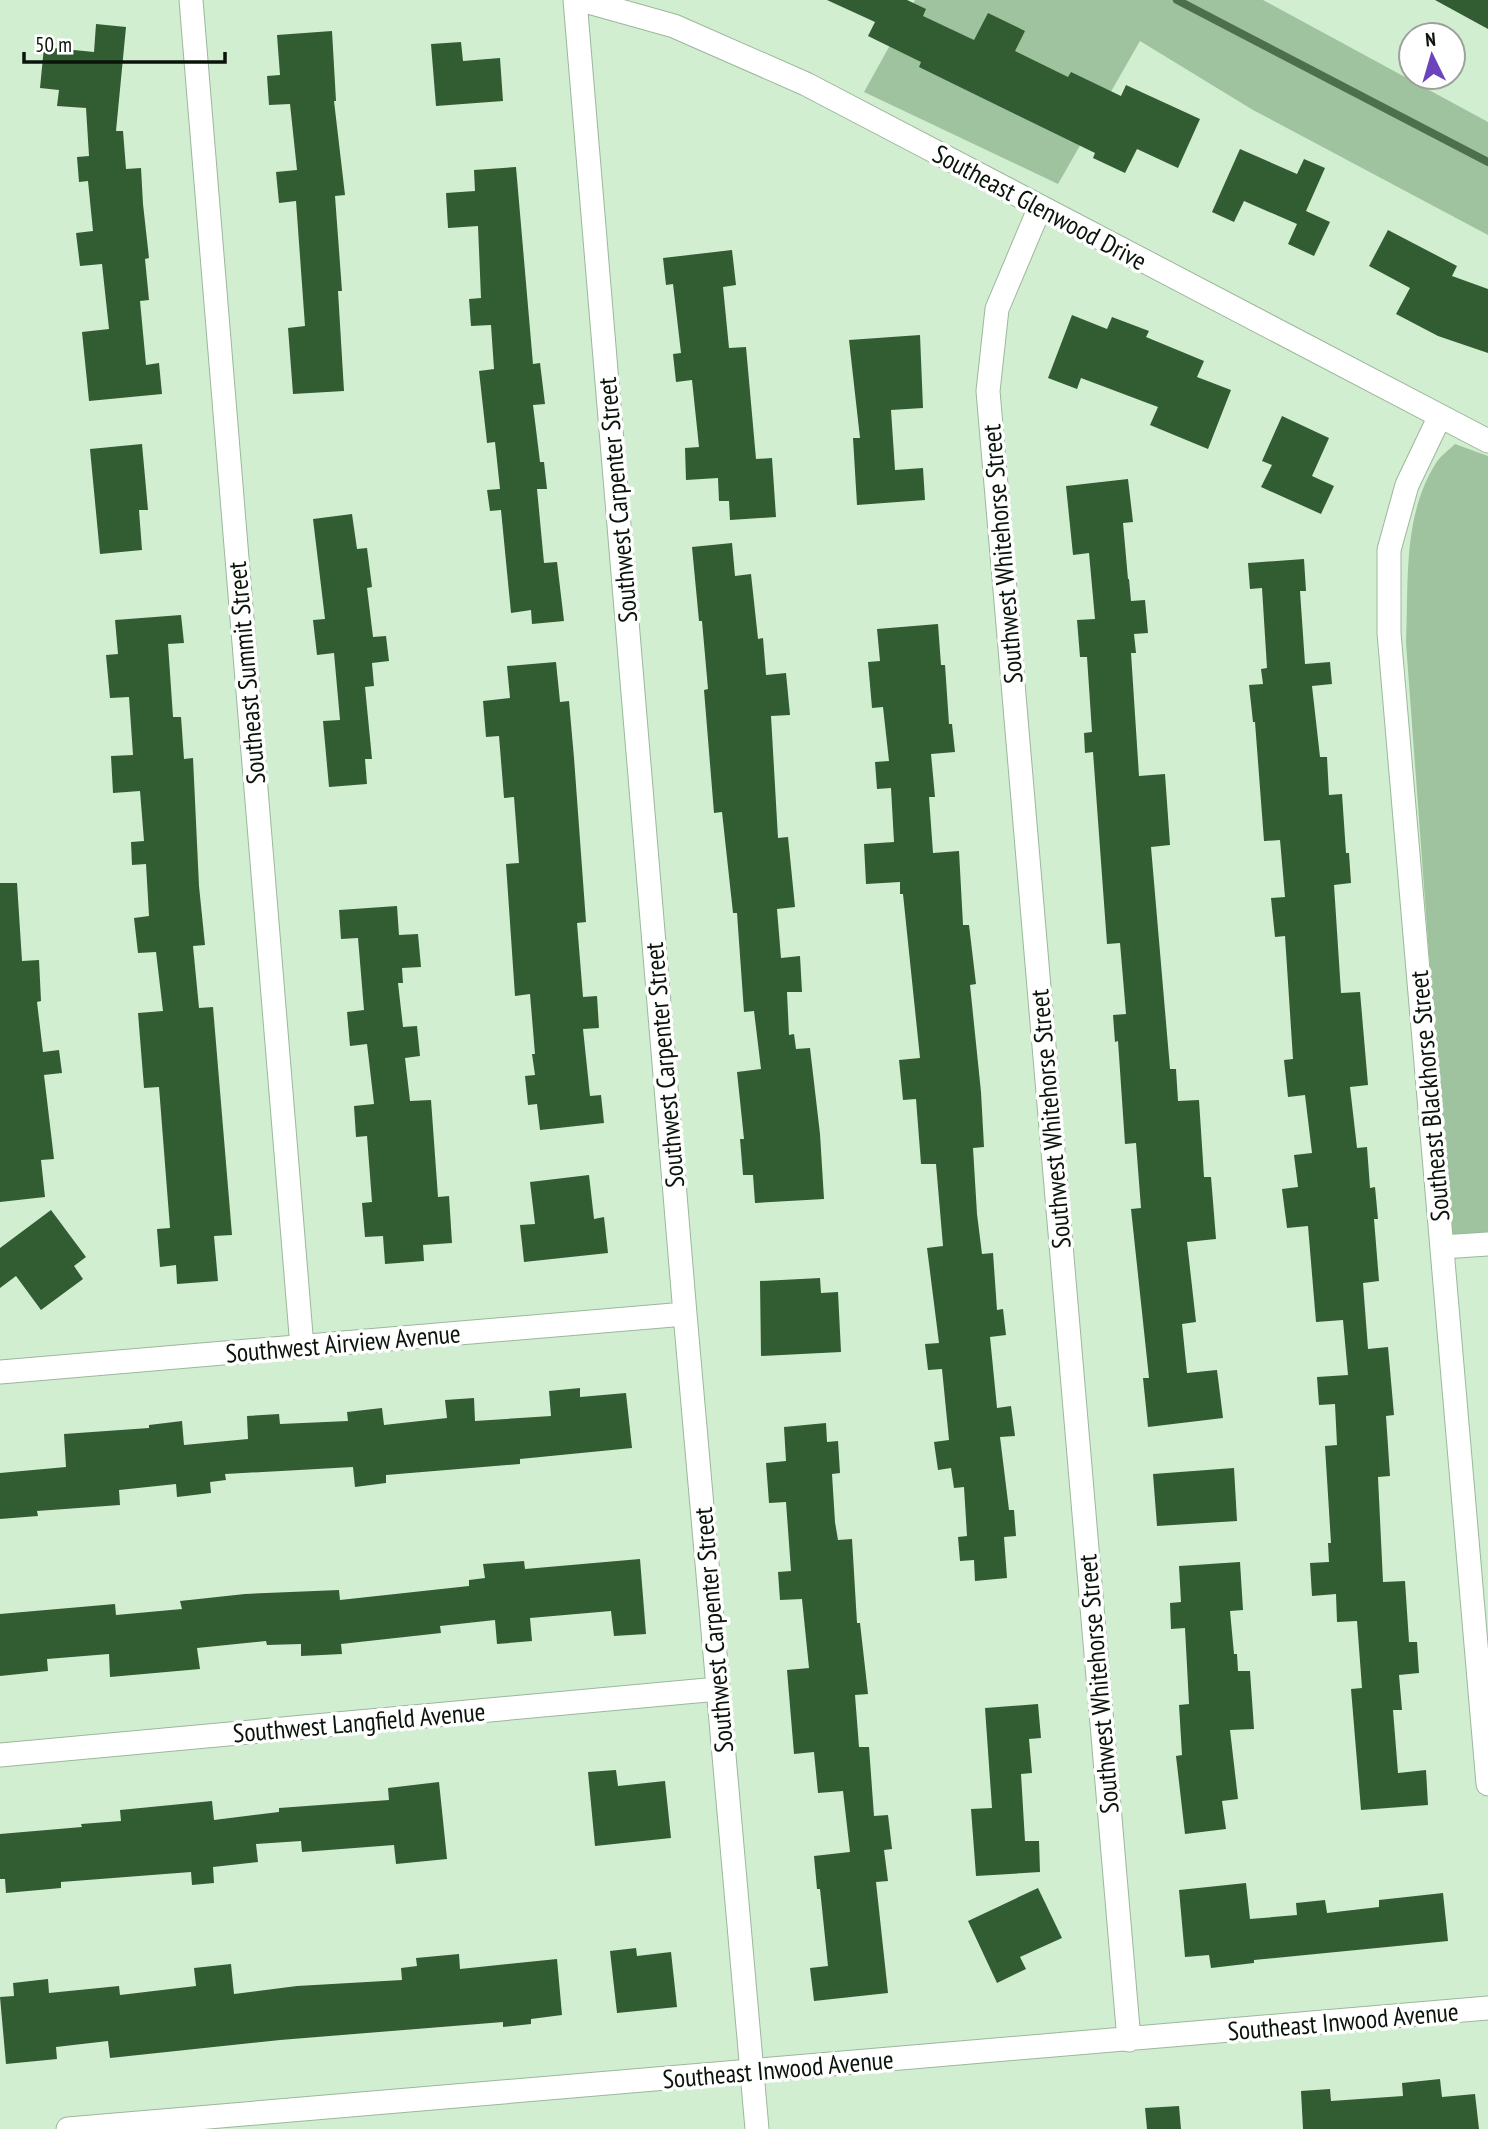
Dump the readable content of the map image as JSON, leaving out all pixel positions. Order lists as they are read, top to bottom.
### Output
{
  "streets": {
    "street": [
      "Southeast Glenwood Drive",
      "Southwest Carpenter Street",
      "Southwest Whitehorse Street",
      "Southeast Summit Street",
      "Southeast Blackhorse Street",
      "Southwest Airview Avenue",
      "Southwest Langfield Avenue",
      "Southeast Inwood Avenue"
    ]
  },
  "crossings": [
    ["Southeast Glenwood Drive", "Southwest Whitehorse Street"],
    ["Southeast Glenwood Drive", "Southeast Blackhorse Street"],
    ["Southwest Carpenter Street", "Southwest Airview Avenue"],
    ["Southwest Carpenter Street", "Southwest Langfield Avenue"],
    ["Southwest Carpenter Street", "Southeast Inwood Avenue"],
    ["Southwest Whitehorse Street", "Southeast Inwood Avenue"],
    ["Southeast Summit Street", "Southwest Airview Avenue"]
  ],
  "scale_bar": "50 m",
  "north": "top"
}
